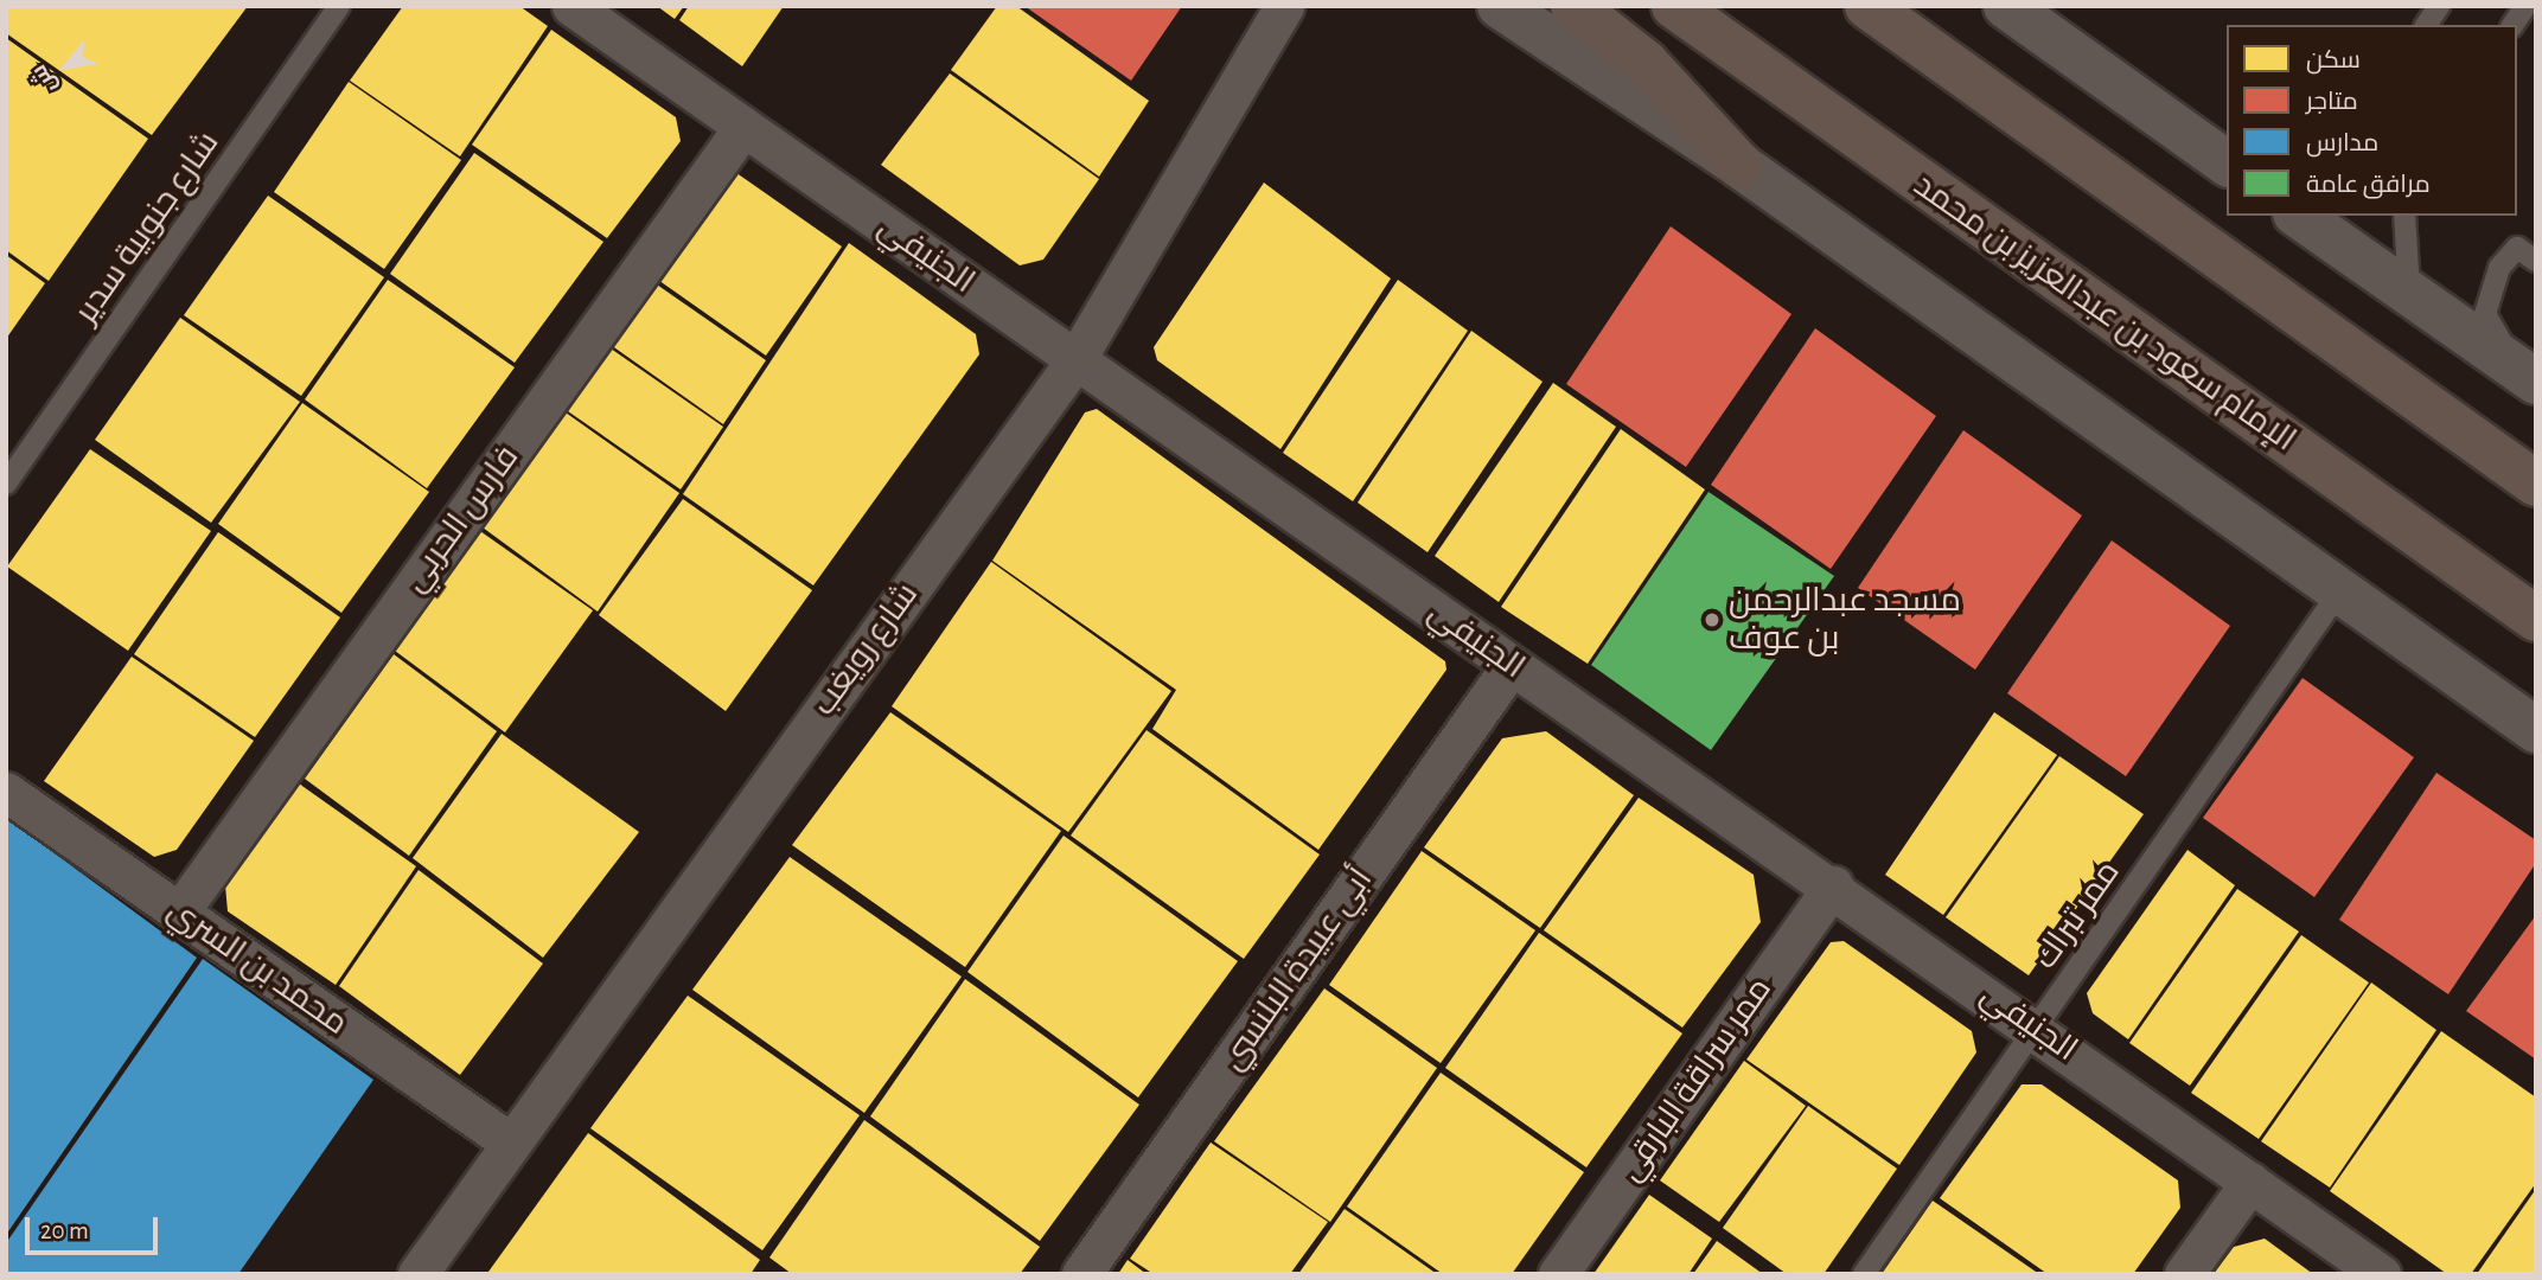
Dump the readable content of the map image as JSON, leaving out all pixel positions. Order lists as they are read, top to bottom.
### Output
{
  "streets": {
    "main road": ["الإمام سعود بن عبدالعزيز بن محمد"],
    "street": [
      "الجنيفي",
      "فارس الحربي",
      "شارع رويغب",
      "محمد بن السري",
      "أبي عبيدة البلنسي",
      "ممر سراقة البارقي"
    ],
    "lane": ["شارع جنوبية سدير", "ممر تبراك"]
  },
  "crossings": [
    ["الجنيفي", "فارس الحربي"],
    ["الجنيفي", "شارع رويغب"],
    ["الجنيفي", "ممر تبراك"],
    ["الجنيفي", "أبي عبيدة البلنسي"],
    ["الجنيفي", "ممر سراقة البارقي"],
    ["فارس الحربي", "محمد بن السري"],
    ["شارع رويغب", "محمد بن السري"]
  ],
  "places": ["مسجد عبدالرحمن بن عوف"],
  "legend": [
    "سكن",
    "متاجر",
    "مدارس",
    "مرافق عامة"
  ],
  "scale_bar": "20 m",
  "north": "bottom left"
}
